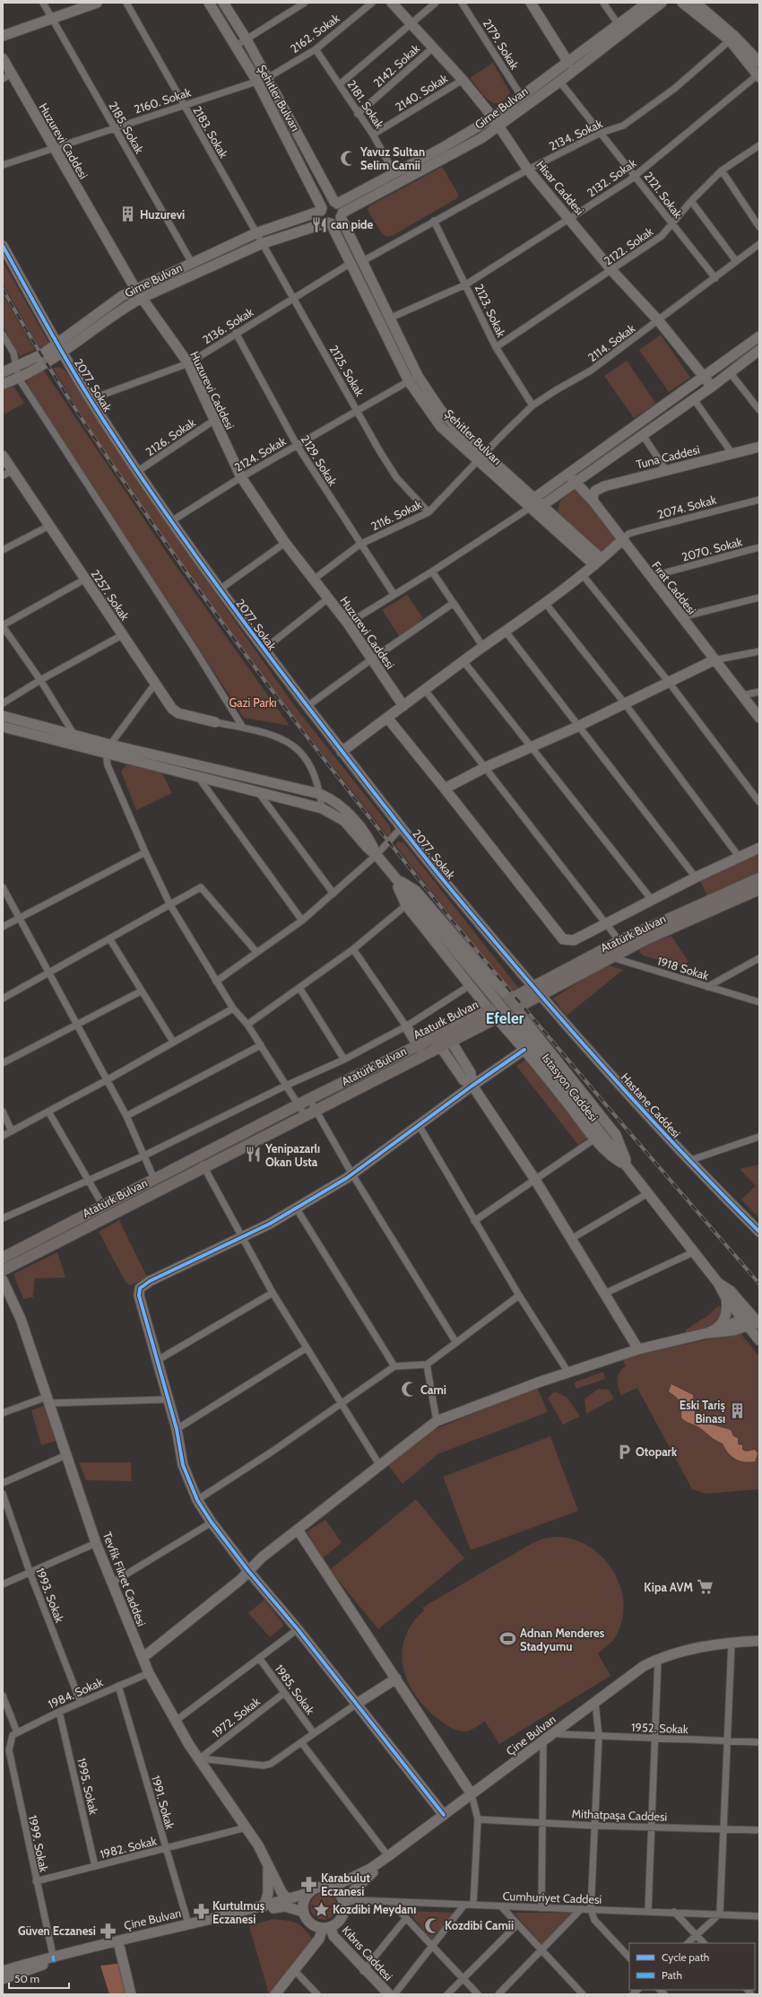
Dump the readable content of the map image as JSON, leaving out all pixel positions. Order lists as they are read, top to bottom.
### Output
{
  "streets": {
    "main road": ["Atatürk Bulvarı", "Ataturk Bulvarı"],
    "street": [
      "2162. Sokak",
      "2179. Sokak",
      "2142. Sokak",
      "2140. Sokak",
      "Şehitler Bulvarı",
      "2160. Sokak",
      "2181. Sokak",
      "Girne Bulvarı",
      "2185. Sokak",
      "2183. Sokak",
      "2134. Sokak",
      "Huzurevi Caddesi",
      "2132. Sokak",
      "Hisar Caddesi",
      "2121. Sokak",
      "2122. Sokak",
      "2123. Sokak",
      "2136. Sokak",
      "2114. Sokak",
      "2125. Sokak",
      "2077. Sokak",
      "2126. Sokak",
      "2124. Sokak",
      "Tuna Caddesi",
      "2129. Sokak",
      "2074. Sokak",
      "2116. Sokak",
      "2070. Sokak",
      "Fırat Caddesi",
      "2257. Sokak",
      "1918 Sokak",
      "Istasyon Caddesi",
      "Hastane Caddesi",
      "Tevfik Fikret Caddesi",
      "1993. Sokak",
      "1985. Sokak",
      "1984. Sokak",
      "1972. Sokak",
      "1952. Sokak",
      "Çine Bulvarı",
      "1995. Sokak",
      "1991. Sokak",
      "Mithatpaşa Caddesi",
      "1999. Sokak",
      "1982. Sokak",
      "Cumhuriyet Caddesi",
      "Kıbrıs Caddesi"
    ]
  },
  "crossings": [
    ["2162. Sokak", "Şehitler Bulvarı"],
    ["2162. Sokak", "2160. Sokak"],
    ["2162. Sokak", "2181. Sokak"],
    ["2179. Sokak", "Girne Bulvarı"],
    ["2142. Sokak", "2181. Sokak"],
    ["2142. Sokak", "Hisar Caddesi"],
    ["2140. Sokak", "2181. Sokak"],
    ["2140. Sokak", "Hisar Caddesi"],
    ["Şehitler Bulvarı", "2160. Sokak"],
    ["Şehitler Bulvarı", "Girne Bulvarı"],
    ["Şehitler Bulvarı", "2134. Sokak"],
    ["Şehitler Bulvarı", "2132. Sokak"],
    ["Şehitler Bulvarı", "2136. Sokak"],
    ["Şehitler Bulvarı", "2114. Sokak"],
    ["Şehitler Bulvarı", "2124. Sokak"],
    ["Şehitler Bulvarı", "2116. Sokak"],
    ["2160. Sokak", "2185. Sokak"],
    ["2160. Sokak", "2183. Sokak"],
    ["2160. Sokak", "Huzurevi Caddesi"],
    ["2181. Sokak", "Girne Bulvarı"],
    ["Girne Bulvarı", "2185. Sokak"],
    ["Girne Bulvarı", "2183. Sokak"],
    ["Girne Bulvarı", "Huzurevi Caddesi"],
    ["Girne Bulvarı", "Hisar Caddesi"],
    ["Girne Bulvarı", "2121. Sokak"],
    ["Girne Bulvarı", "2125. Sokak"],
    ["Girne Bulvarı", "2077. Sokak"],
    ["2183. Sokak", "2125. Sokak"],
    ["2134. Sokak", "Hisar Caddesi"],
    ["2134. Sokak", "2121. Sokak"],
    ["2134. Sokak", "2123. Sokak"],
    ["Huzurevi Caddesi", "2136. Sokak"],
    ["Huzurevi Caddesi", "2126. Sokak"],
    ["Huzurevi Caddesi", "2124. Sokak"],
    ["Huzurevi Caddesi", "2116. Sokak"],
    ["2132. Sokak", "Hisar Caddesi"],
    ["2132. Sokak", "2121. Sokak"],
    ["2132. Sokak", "2123. Sokak"],
    ["Hisar Caddesi", "2122. Sokak"],
    ["Hisar Caddesi", "2114. Sokak"],
    ["2121. Sokak", "2122. Sokak"],
    ["2121. Sokak", "2114. Sokak"],
    ["2122. Sokak", "2123. Sokak"],
    ["2123. Sokak", "2114. Sokak"],
    ["2136. Sokak", "2125. Sokak"],
    ["2136. Sokak", "2077. Sokak"],
    ["2136. Sokak", "2129. Sokak"],
    ["2114. Sokak", "2116. Sokak"],
    ["2125. Sokak", "2124. Sokak"],
    ["2125. Sokak", "2116. Sokak"],
    ["2077. Sokak", "2126. Sokak"],
    ["2077. Sokak", "2124. Sokak"],
    ["2077. Sokak", "Atatürk Bulvarı"],
    ["2077. Sokak", "Hastane Caddesi"],
    ["2124. Sokak", "2129. Sokak"],
    ["Tuna Caddesi", "Fırat Caddesi"],
    ["2129. Sokak", "2116. Sokak"],
    ["2074. Sokak", "Fırat Caddesi"],
    ["2070. Sokak", "Fırat Caddesi"],
    ["Atatürk Bulvarı", "1918 Sokak"],
    ["Atatürk Bulvarı", "Ataturk Bulvarı"],
    ["Atatürk Bulvarı", "Istasyon Caddesi"],
    ["Atatürk Bulvarı", "Hastane Caddesi"],
    ["Ataturk Bulvarı", "Istasyon Caddesi"],
    ["Tevfik Fikret Caddesi", "1984. Sokak"],
    ["Tevfik Fikret Caddesi", "1972. Sokak"],
    ["Tevfik Fikret Caddesi", "Çine Bulvarı"],
    ["Tevfik Fikret Caddesi", "1982. Sokak"],
    ["1993. Sokak", "1984. Sokak"],
    ["1985. Sokak", "1972. Sokak"],
    ["1984. Sokak", "1995. Sokak"],
    ["1984. Sokak", "1991. Sokak"],
    ["1984. Sokak", "1999. Sokak"],
    ["1952. Sokak", "Çine Bulvarı"],
    ["Çine Bulvarı", "1991. Sokak"],
    ["Çine Bulvarı", "1999. Sokak"],
    ["Çine Bulvarı", "Cumhuriyet Caddesi"],
    ["Çine Bulvarı", "Kıbrıs Caddesi"],
    ["1995. Sokak", "1982. Sokak"],
    ["1991. Sokak", "1982. Sokak"],
    ["1999. Sokak", "1982. Sokak"],
    ["Cumhuriyet Caddesi", "Kıbrıs Caddesi"]
  ],
  "districts": ["Efeler"],
  "parks": ["Gazi Parkı"],
  "places": {
    "mosque": ["Yavuz Sultan Selim Camii", "Cami", "Kozdibi Camii"],
    "building": ["Huzurevi", "Eski Tariş Binası"],
    "restaurant": ["can pide", "Yenipazarlı Okan Usta"],
    "parking": ["Otopark"],
    "supermarket": ["Kipa AVM"],
    "sports": ["Adnan Menderes Stadyumu"],
    "pharmacy": ["Karabulut Eczanesi", "Kurtulmuş Eczanesi", "Güven Eczanesi"],
    "place": ["Kozdibi Meydanı"]
  },
  "legend": ["Cycle path", "Path"],
  "scale_bar": "50 m"
}
